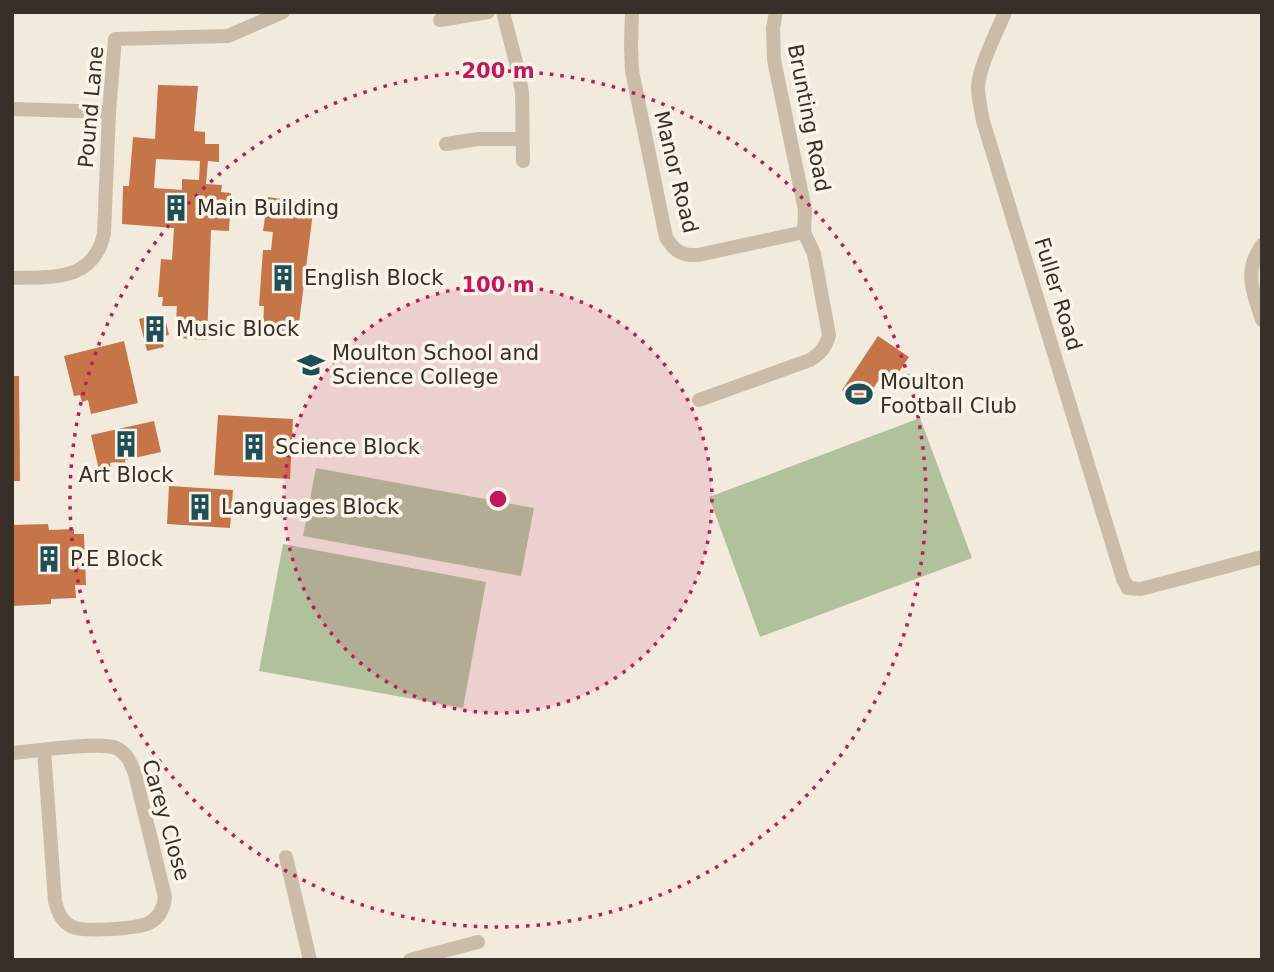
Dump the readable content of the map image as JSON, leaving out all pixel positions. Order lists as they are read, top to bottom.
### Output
{
  "streets": {
    "street": [
      "Pound Lane",
      "Brunting Road",
      "Manor Road",
      "Fuller Road",
      "Carey Close"
    ]
  },
  "crossings": [
    ["Brunting Road", "Manor Road"]
  ],
  "places": {
    "building": [
      "Main Building",
      "English Block",
      "Music Block",
      "Art Block",
      "Science Block",
      "Languages Block",
      "P.E Block"
    ],
    "school or university": ["Moulton School and Science College"],
    "sports": ["Moulton Football Club"]
  },
  "rings": ["200 m", "100 m"]
}
